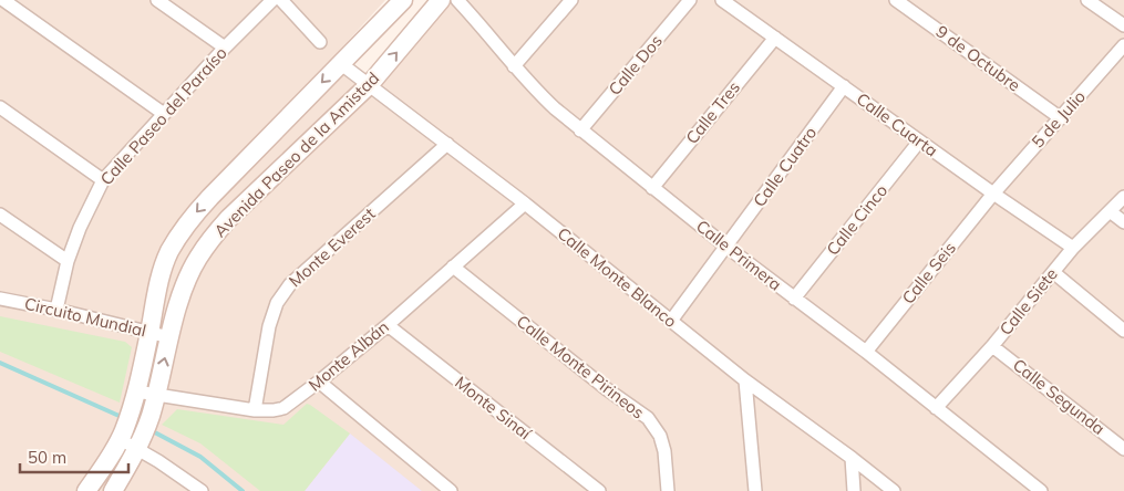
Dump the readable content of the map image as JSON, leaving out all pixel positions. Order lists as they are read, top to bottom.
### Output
{
  "streets": {
    "street": [
      "9 de Octubre",
      "Calle Dos",
      "Calle Tres",
      "Calle Paseo del Paraíso",
      "5 de Julio",
      "Calle Cuarta",
      "Avenida Paseo de la Amistad",
      "Calle Cuatro",
      "Calle Cinco",
      "Monte Everest",
      "Calle Primera",
      "Calle Seis",
      "Calle Monte Blanco",
      "Calle Siete",
      "Circuito Mundial",
      "Monte Albán",
      "Calle Monte Pirineos",
      "Calle Segunda",
      "Monte Sinaí"
    ]
  },
  "crossings": [
    ["9 de Octubre", "5 de Julio"],
    ["Calle Dos", "Calle Primera"],
    ["Calle Tres", "Calle Cuarta"],
    ["Calle Tres", "Calle Primera"],
    ["Calle Paseo del Paraíso", "Circuito Mundial"],
    ["5 de Julio", "Calle Cuarta"],
    ["5 de Julio", "Calle Seis"],
    ["Calle Cuarta", "Calle Cuatro"],
    ["Calle Cuarta", "Calle Cinco"],
    ["Calle Cuarta", "Calle Seis"],
    ["Calle Cuarta", "Calle Siete"],
    ["Avenida Paseo de la Amistad", "Calle Monte Blanco"],
    ["Avenida Paseo de la Amistad", "Circuito Mundial"],
    ["Avenida Paseo de la Amistad", "Monte Albán"],
    ["Calle Cuatro", "Calle Primera"],
    ["Calle Cuatro", "Calle Monte Blanco"],
    ["Calle Cinco", "Calle Primera"],
    ["Monte Everest", "Calle Monte Blanco"],
    ["Monte Everest", "Monte Albán"],
    ["Calle Primera", "Calle Seis"],
    ["Calle Primera", "Calle Siete"],
    ["Calle Monte Blanco", "Monte Albán"],
    ["Calle Siete", "Calle Segunda"],
    ["Monte Albán", "Calle Monte Pirineos"],
    ["Monte Albán", "Monte Sinaí"]
  ],
  "scale_bar": "50 m"
}
